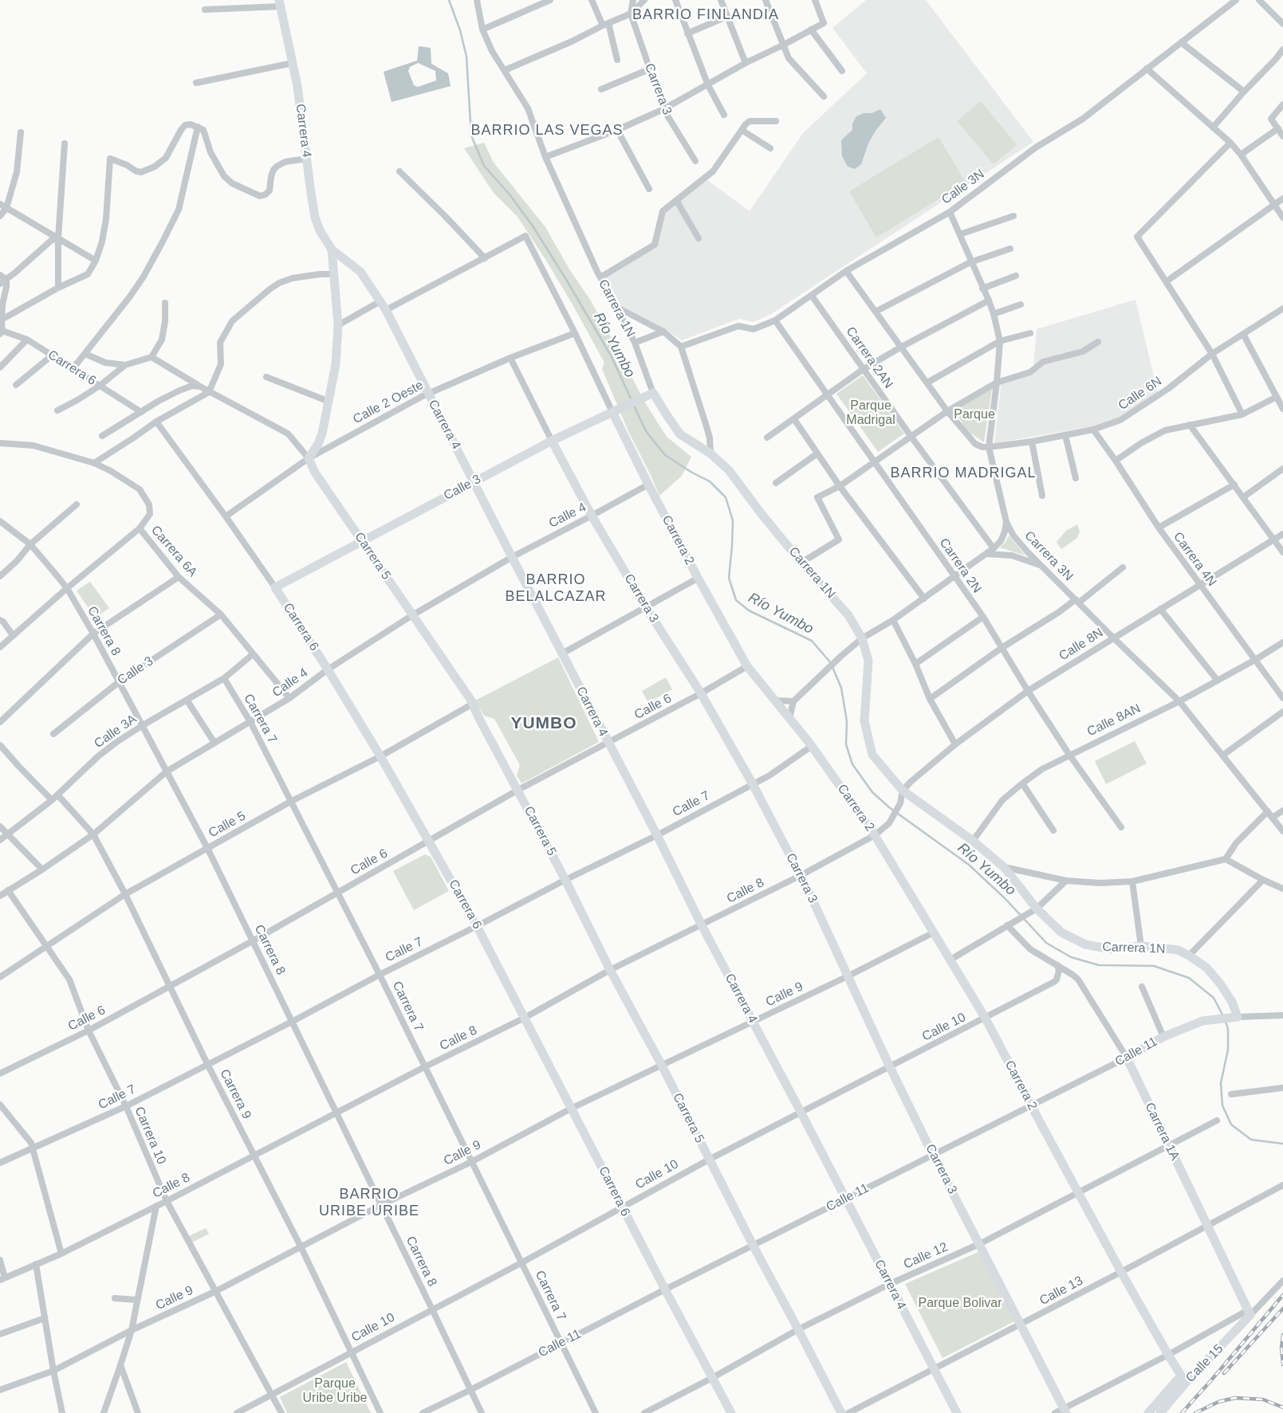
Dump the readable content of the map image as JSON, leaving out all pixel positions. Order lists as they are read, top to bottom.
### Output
{
  "streets": {
    "street": [
      "Carrera 3",
      "Carrera 4",
      "Calle 3N",
      "Carrera 1N",
      "Carrera 2AN",
      "Carrera 6",
      "Calle 6N",
      "Calle 2 Oeste",
      "Calle 3",
      "Calle 4",
      "Carrera 2",
      "Carrera 6A",
      "Carrera 5",
      "Carrera 3N",
      "Carrera 4N",
      "Carrera 2N",
      "Carrera 8",
      "Calle 8N",
      "Calle 6",
      "Carrera 7",
      "Calle 8AN",
      "Calle 3A",
      "Calle 7",
      "Calle 5",
      "Calle 8",
      "Calle 9",
      "Calle 10",
      "Calle 11",
      "Carrera 9",
      "Carrera 1A",
      "Carrera 10",
      "Calle 12",
      "Calle 13",
      "Calle 15"
    ]
  },
  "crossings": [
    ["Carrera 3", "Calle 2 Oeste"],
    ["Carrera 3", "Calle 3"],
    ["Carrera 3", "Calle 4"],
    ["Carrera 3", "Calle 6"],
    ["Carrera 3", "Calle 7"],
    ["Carrera 3", "Calle 8"],
    ["Carrera 3", "Calle 9"],
    ["Carrera 3", "Calle 10"],
    ["Carrera 3", "Calle 11"],
    ["Carrera 3", "Calle 12"],
    ["Carrera 3", "Calle 13"],
    ["Carrera 4", "Calle 2 Oeste"],
    ["Carrera 4", "Calle 3"],
    ["Carrera 4", "Calle 4"],
    ["Carrera 4", "Calle 6"],
    ["Carrera 4", "Calle 7"],
    ["Carrera 4", "Calle 8"],
    ["Carrera 4", "Calle 9"],
    ["Carrera 4", "Calle 10"],
    ["Carrera 4", "Calle 11"],
    ["Carrera 4", "Calle 12"],
    ["Carrera 4", "Calle 13"],
    ["Calle 3N", "Carrera 2AN"],
    ["Calle 3N", "Carrera 2N"],
    ["Carrera 1N", "Calle 3"],
    ["Carrera 1N", "Calle 8N"],
    ["Carrera 1N", "Calle 8AN"],
    ["Carrera 1N", "Calle 8"],
    ["Carrera 1N", "Calle 11"],
    ["Carrera 6", "Calle 2 Oeste"],
    ["Carrera 6", "Calle 3"],
    ["Carrera 6", "Calle 4"],
    ["Carrera 6", "Calle 6"],
    ["Carrera 6", "Calle 7"],
    ["Carrera 6", "Calle 5"],
    ["Carrera 6", "Calle 8"],
    ["Carrera 6", "Calle 9"],
    ["Carrera 6", "Calle 10"],
    ["Carrera 6", "Calle 11"],
    ["Carrera 6", "Calle 12"],
    ["Calle 6N", "Carrera 3N"],
    ["Calle 6N", "Carrera 4N"],
    ["Calle 2 Oeste", "Carrera 2"],
    ["Calle 2 Oeste", "Carrera 5"],
    ["Calle 3", "Carrera 2"],
    ["Calle 3", "Carrera 6A"],
    ["Calle 3", "Carrera 5"],
    ["Calle 3", "Carrera 8"],
    ["Calle 4", "Carrera 2"],
    ["Calle 4", "Carrera 6A"],
    ["Calle 4", "Carrera 5"],
    ["Calle 4", "Carrera 8"],
    ["Calle 4", "Carrera 7"],
    ["Calle 4", "Carrera 9"],
    ["Calle 4", "Carrera 10"],
    ["Carrera 2", "Calle 6"],
    ["Carrera 2", "Calle 7"],
    ["Carrera 2", "Calle 8"],
    ["Carrera 2", "Calle 9"],
    ["Carrera 2", "Calle 10"],
    ["Carrera 2", "Calle 11"],
    ["Carrera 2", "Calle 12"],
    ["Carrera 2", "Calle 13"],
    ["Carrera 2", "Calle 15"],
    ["Carrera 6A", "Calle 3A"],
    ["Carrera 5", "Calle 6"],
    ["Carrera 5", "Calle 7"],
    ["Carrera 5", "Calle 5"],
    ["Carrera 5", "Calle 8"],
    ["Carrera 5", "Calle 9"],
    ["Carrera 5", "Calle 10"],
    ["Carrera 5", "Calle 11"],
    ["Carrera 5", "Calle 12"],
    ["Carrera 3N", "Calle 8N"],
    ["Carrera 3N", "Calle 8AN"],
    ["Carrera 4N", "Calle 8N"],
    ["Carrera 4N", "Calle 8AN"],
    ["Carrera 2N", "Calle 8N"],
    ["Carrera 2N", "Calle 8AN"],
    ["Carrera 8", "Calle 6"],
    ["Carrera 8", "Calle 3A"],
    ["Carrera 8", "Calle 7"],
    ["Carrera 8", "Calle 5"],
    ["Carrera 8", "Calle 8"],
    ["Carrera 8", "Calle 9"],
    ["Carrera 8", "Calle 10"],
    ["Carrera 8", "Calle 11"],
    ["Calle 8N", "Calle 8"],
    ["Calle 6", "Carrera 7"],
    ["Calle 6", "Carrera 9"],
    ["Calle 6", "Carrera 10"],
    ["Carrera 7", "Calle 3A"],
    ["Carrera 7", "Calle 7"],
    ["Carrera 7", "Calle 5"],
    ["Carrera 7", "Calle 8"],
    ["Carrera 7", "Calle 9"],
    ["Carrera 7", "Calle 10"],
    ["Carrera 7", "Calle 11"],
    ["Calle 3A", "Carrera 9"],
    ["Calle 7", "Carrera 9"],
    ["Calle 7", "Carrera 10"],
    ["Calle 5", "Carrera 9"],
    ["Calle 5", "Carrera 10"],
    ["Calle 8", "Carrera 9"],
    ["Calle 8", "Carrera 10"],
    ["Calle 9", "Carrera 9"],
    ["Calle 9", "Carrera 10"],
    ["Calle 10", "Carrera 9"],
    ["Calle 10", "Carrera 1A"],
    ["Calle 10", "Carrera 10"],
    ["Calle 11", "Carrera 1A"],
    ["Carrera 1A", "Calle 12"],
    ["Carrera 1A", "Calle 13"],
    ["Carrera 1A", "Calle 15"]
  ],
  "districts": [
    "BARRIO FINLANDIA",
    "BARRIO LAS VEGAS",
    "BARRIO MADRIGAL",
    "BARRIO BELALCAZAR",
    "YUMBO",
    "BARRIO URIBE URIBE"
  ],
  "water": ["Río Yumbo"],
  "parks": [
    "Parque Madrigal",
    "Parque",
    "Parque Bolivar",
    "Parque Uribe Uribe"
  ]
}
